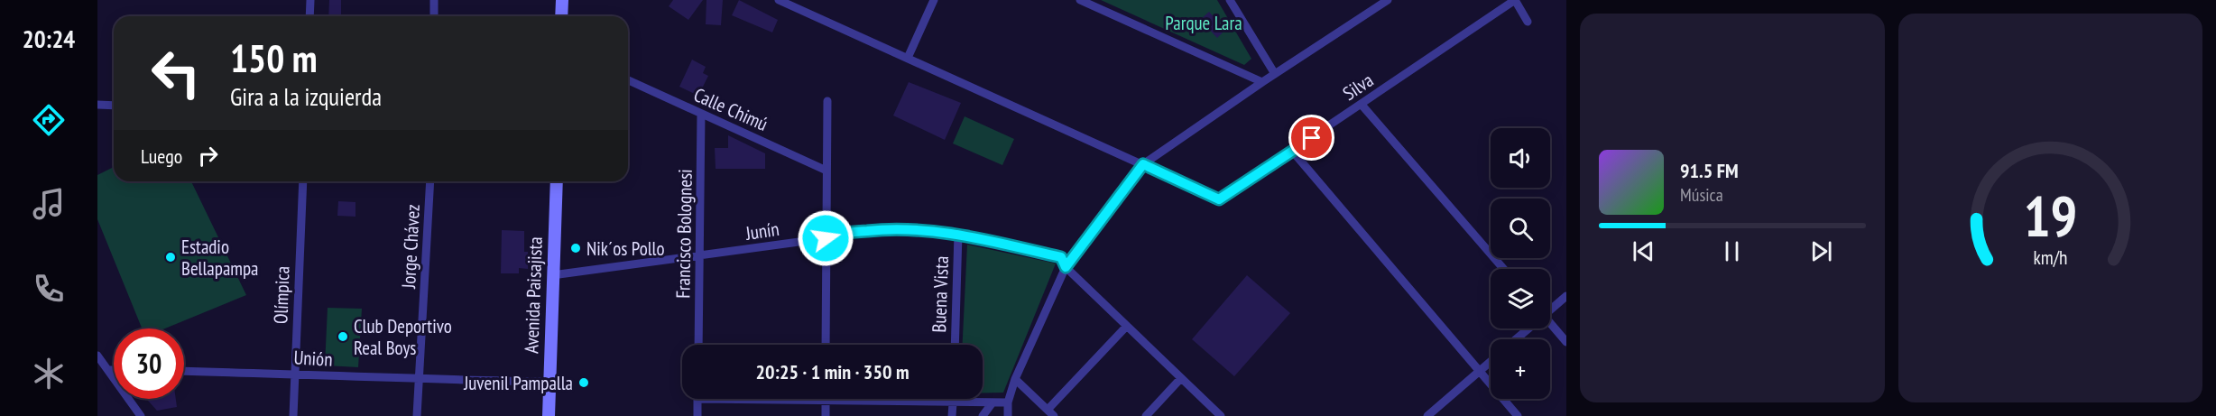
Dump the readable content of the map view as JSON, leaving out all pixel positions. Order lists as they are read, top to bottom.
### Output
{
  "streets": {
    "main road": ["Avenida Paisajista"],
    "street": [
      "Silva",
      "Calle Chimú",
      "Junín",
      "Francisco Bolognesi",
      "Jorge Chávez",
      "Buena Vista",
      "Olímpica",
      "Unión"
    ]
  },
  "crossings": [
    ["Calle Chimú", "Francisco Bolognesi"],
    ["Junín", "Francisco Bolognesi"],
    ["Junín", "Buena Vista"],
    ["Junín", "Avenida Paisajista"],
    ["Jorge Chávez", "Unión"],
    ["Olímpica", "Unión"],
    ["Avenida Paisajista", "Unión"]
  ],
  "parks": ["Parque Lara"],
  "places": [
    "Nik´os Pollo",
    "Estadio Bellapampa",
    "Club Deportivo Real Boys",
    "Juvenil Pampalla"
  ],
  "page": {
    "tabs": "20:24",
    "turn": ["150 m", "Gira a la izquierda"],
    "map_buttons": "+",
    "then": "Luego",
    "song": ["91.5 FM", "Música"],
    "limit": "30",
    "trip": "20:25 · 1 min · 350 m",
    "gauge": ["19", "km/h"]
  }
}
